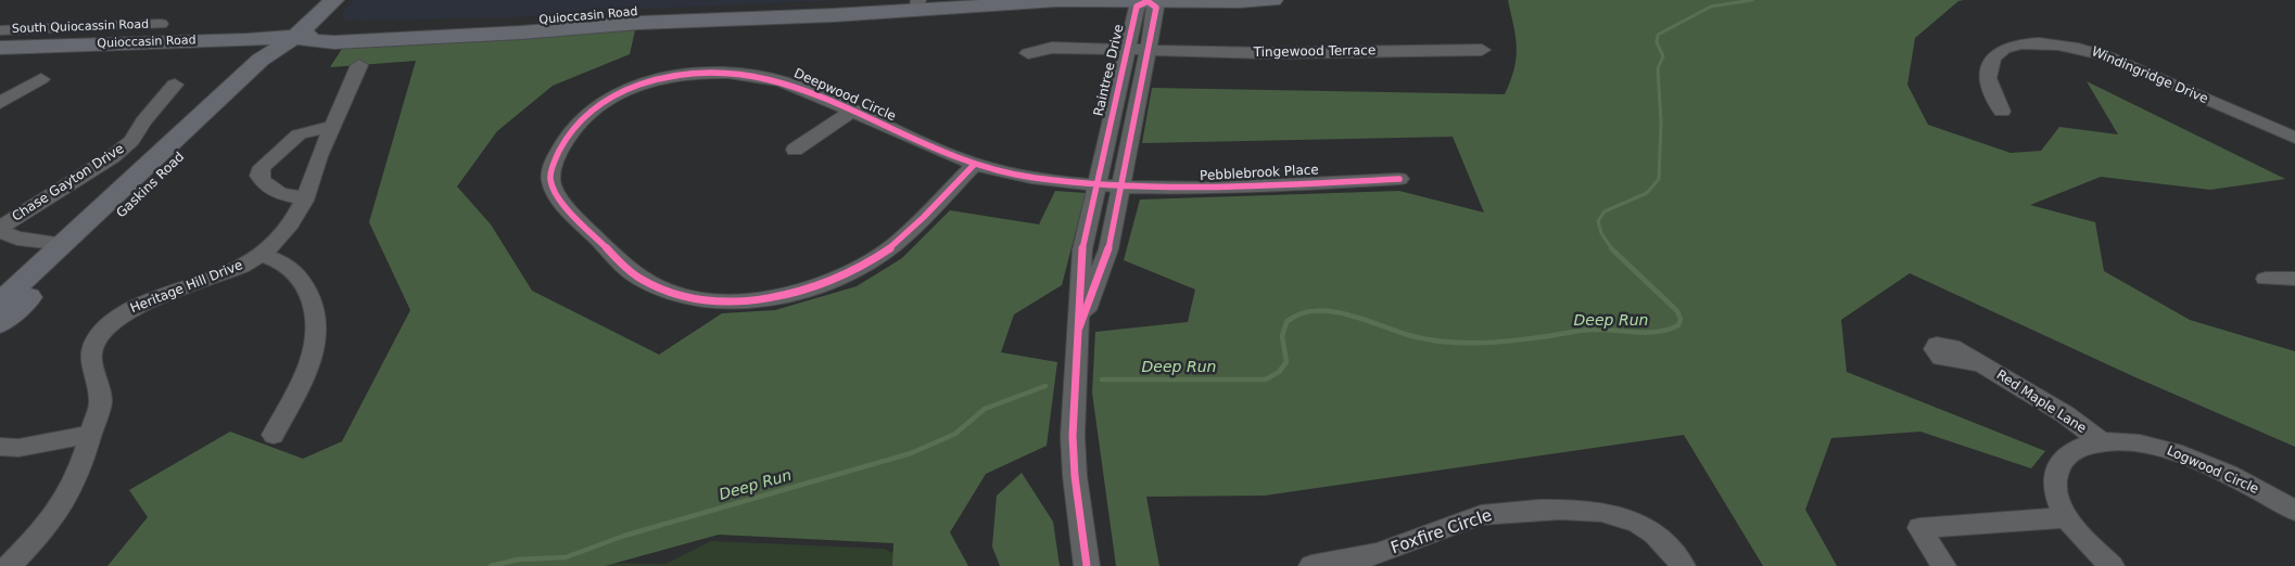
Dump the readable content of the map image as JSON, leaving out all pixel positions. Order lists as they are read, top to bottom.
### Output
{
  "streets": {
    "main road": ["Quioccasin Road", "Gaskins Road"],
    "street": [
      "South Quiocassin Road",
      "Tingewood Terrace",
      "Raintree Drive",
      "Windingridge Drive",
      "Deepwood Circle",
      "Pebblebrook Place",
      "Chase Gayton Drive",
      "Heritage Hill Drive",
      "Red Maple Lane",
      "Logwood Circle",
      "Foxfire Circle"
    ]
  },
  "crossings": [
    ["Quioccasin Road", "Raintree Drive"],
    ["Quioccasin Road", "Gaskins Road"],
    ["Tingewood Terrace", "Raintree Drive"],
    ["Raintree Drive", "Deepwood Circle"],
    ["Raintree Drive", "Pebblebrook Place"],
    ["Deepwood Circle", "Pebblebrook Place"],
    ["Chase Gayton Drive", "Gaskins Road"],
    ["Red Maple Lane", "Logwood Circle"]
  ],
  "water": ["Deep Run"]
}
